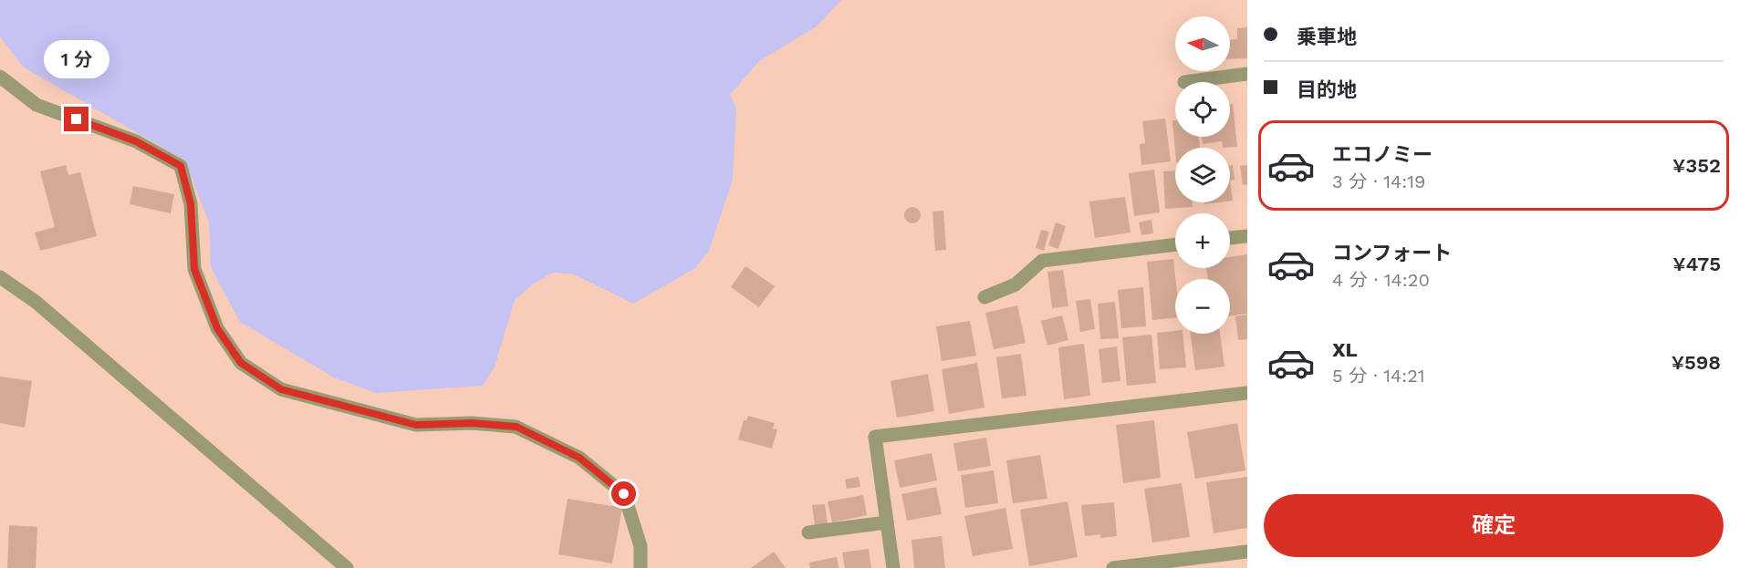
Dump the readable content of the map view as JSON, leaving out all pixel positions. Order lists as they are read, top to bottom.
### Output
{
  "north": "left",
  "page": {
    "banner": ["乗車地", "目的地"],
    "map_buttons": ["+", "−"],
    "bubble": "1 分",
    "list": [
      {
        "name": "エコノミー",
        "note": "3 分 · 14:19",
        "value": "¥352"
      },
      {
        "name": "コンフォート",
        "note": "4 分 · 14:20",
        "value": "¥475"
      },
      {
        "name": "XL",
        "note": "5 分 · 14:21",
        "value": "¥598"
      }
    ],
    "buttons": "確定"
  }
}
